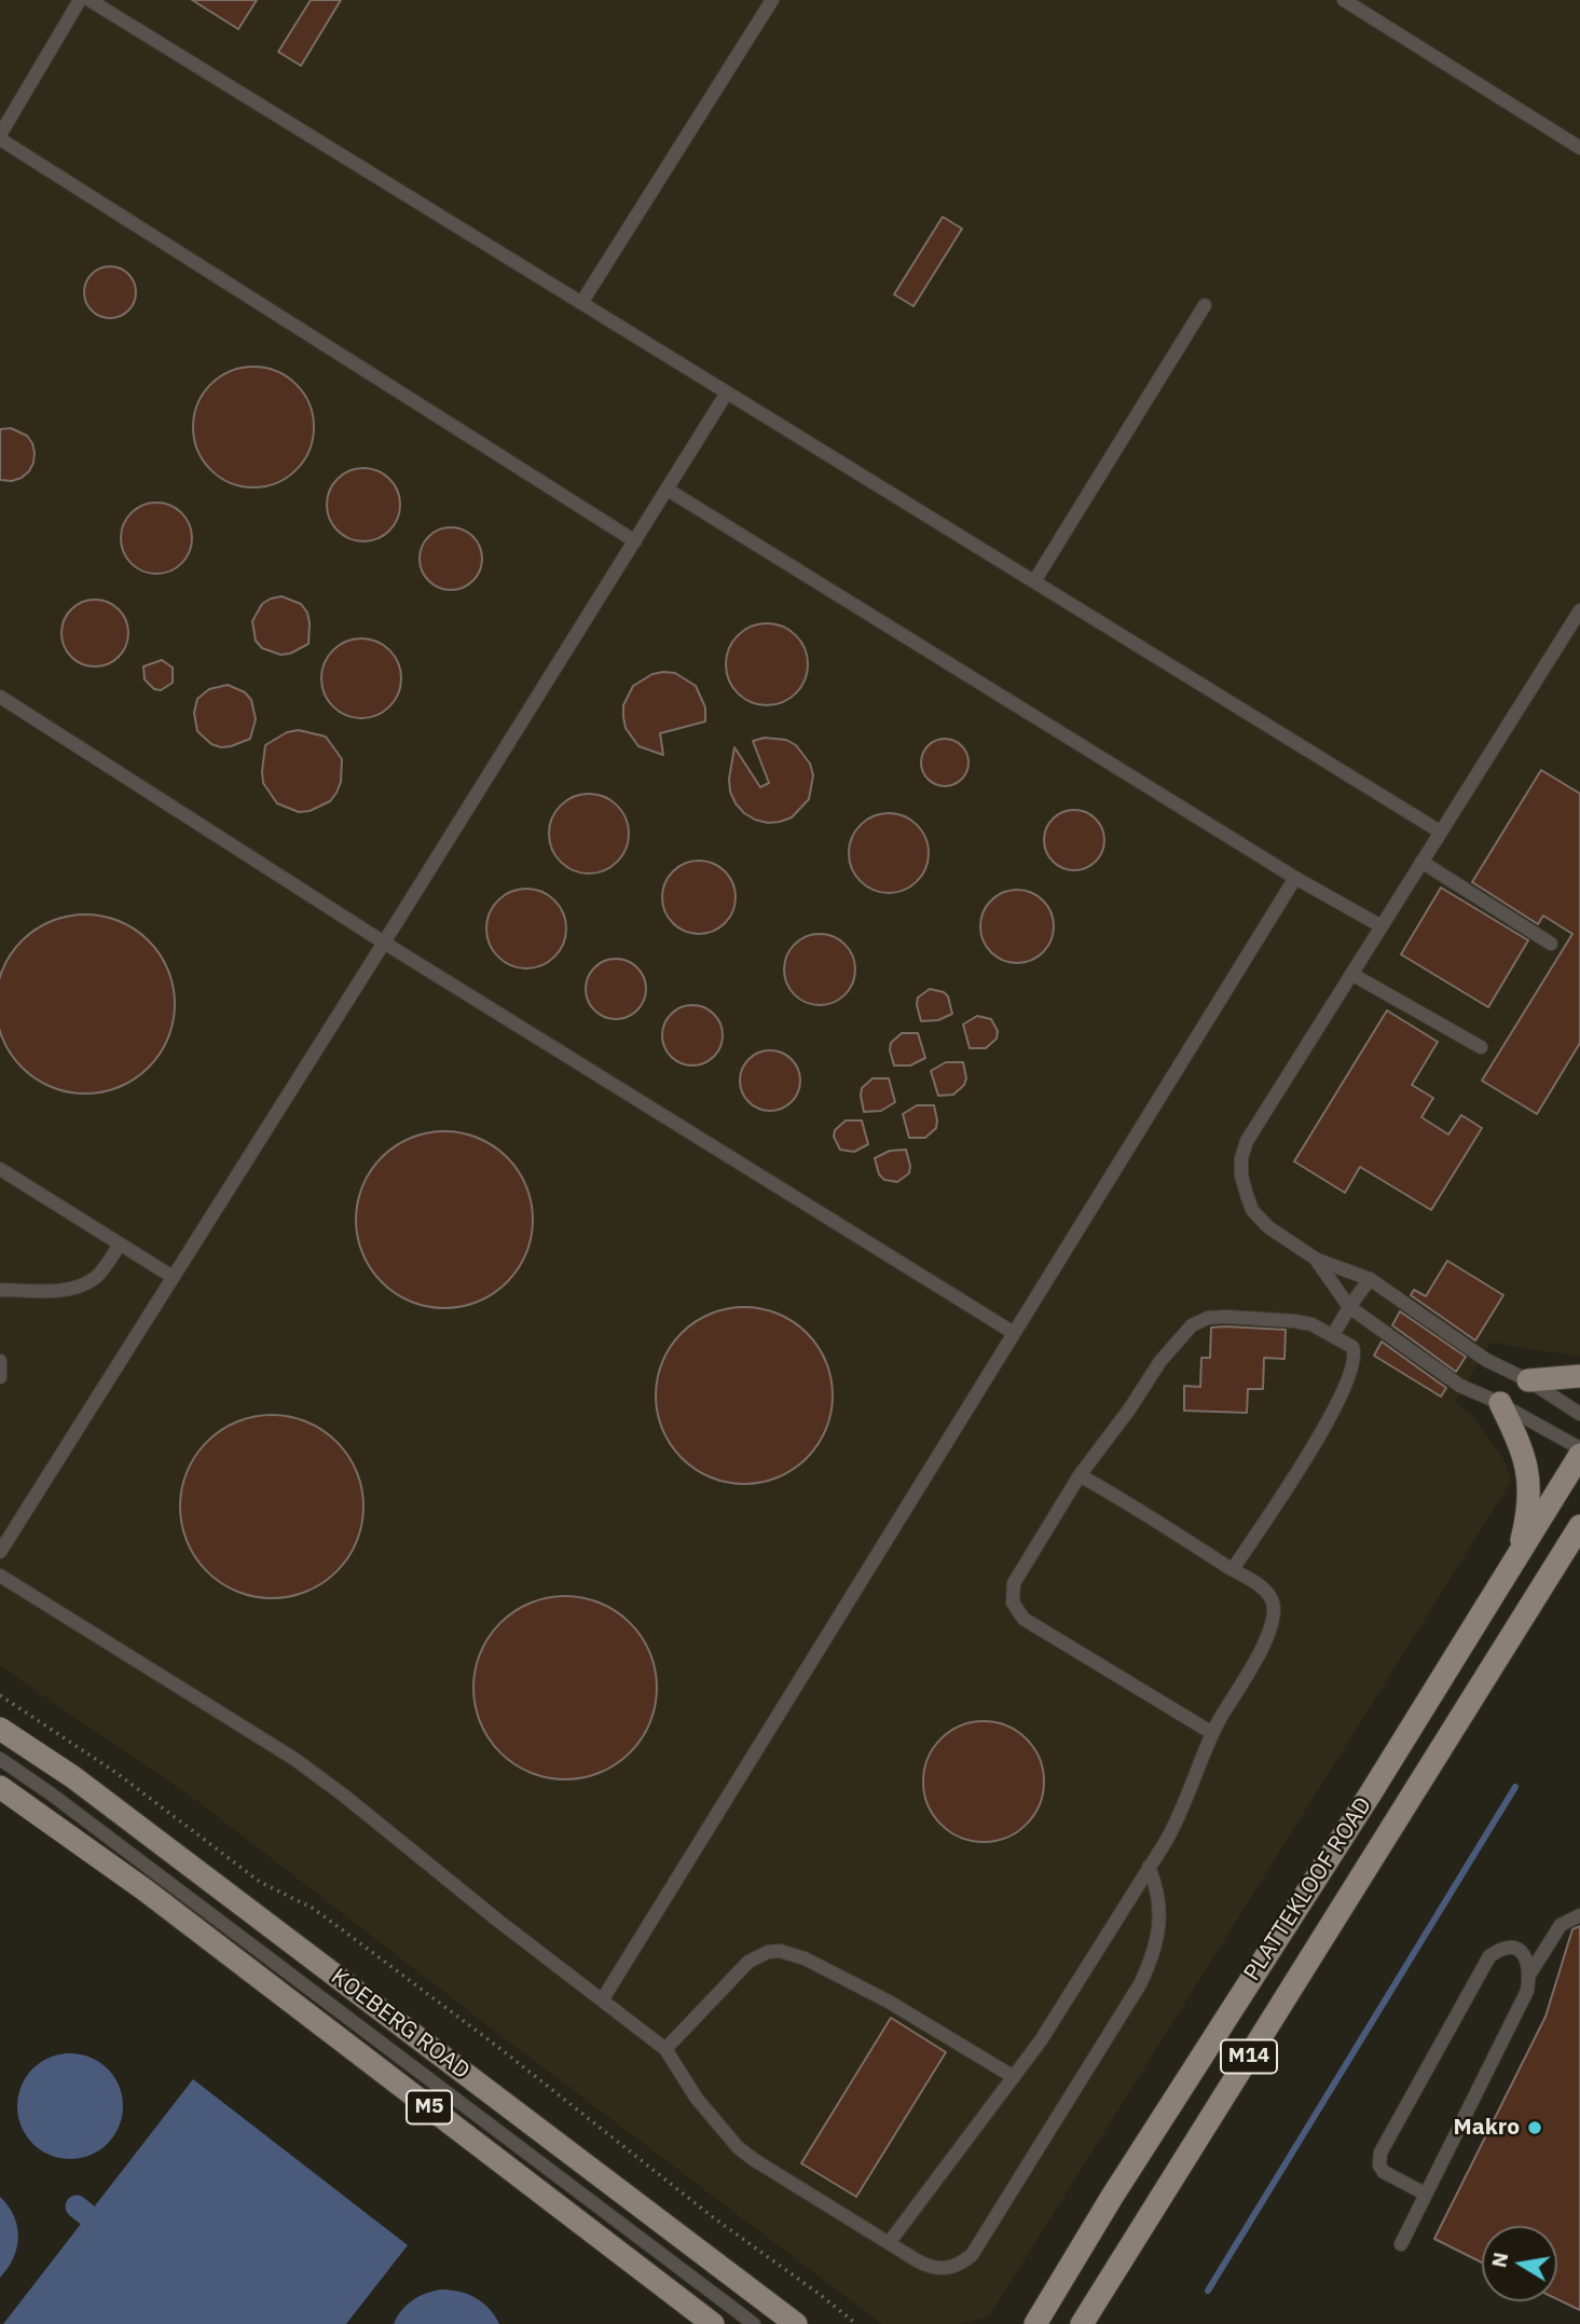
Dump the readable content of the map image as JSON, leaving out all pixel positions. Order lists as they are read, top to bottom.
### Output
{
  "streets": {
    "main road": [
      "PLATTEKLOOF ROAD",
      "KOEBERG ROAD",
      "M14",
      "M5"
    ]
  },
  "places": ["Makro"],
  "north": "left"
}
